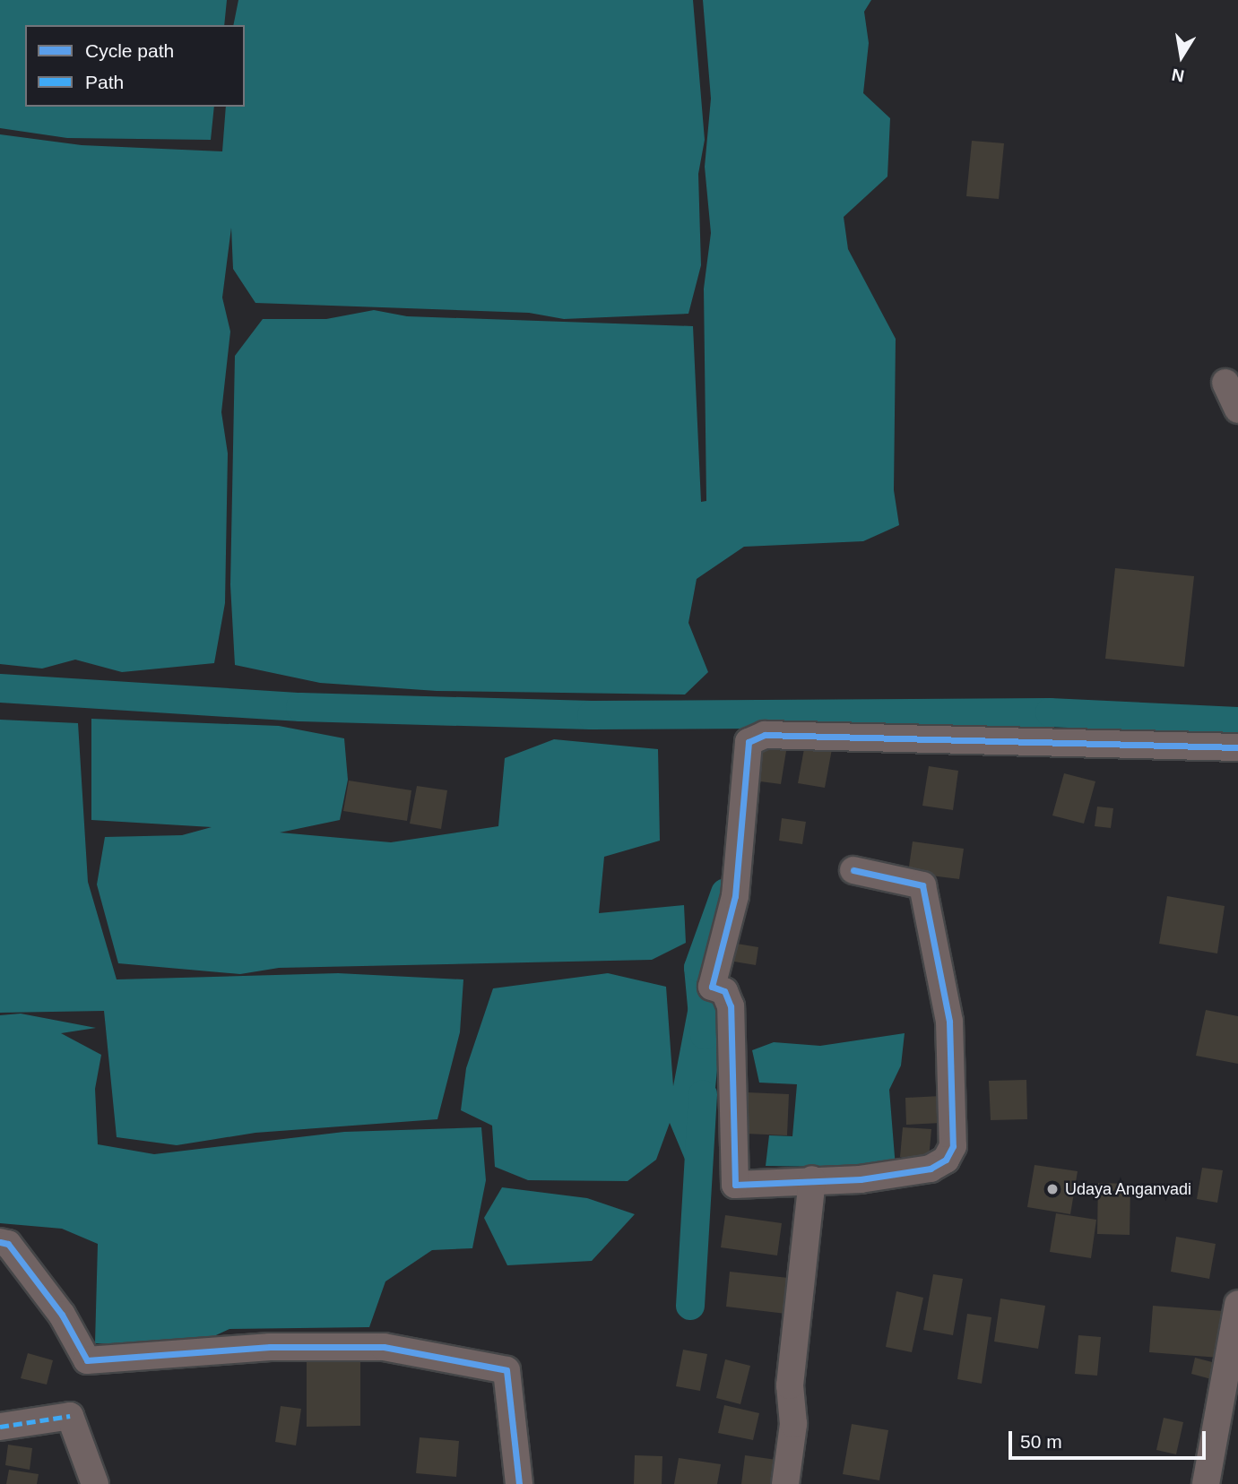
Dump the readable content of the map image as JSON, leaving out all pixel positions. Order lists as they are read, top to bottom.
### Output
{
  "places": ["Udaya Anganvadi"],
  "legend": ["Cycle path", "Path"],
  "scale_bar": "50 m",
  "north": "bottom"
}
